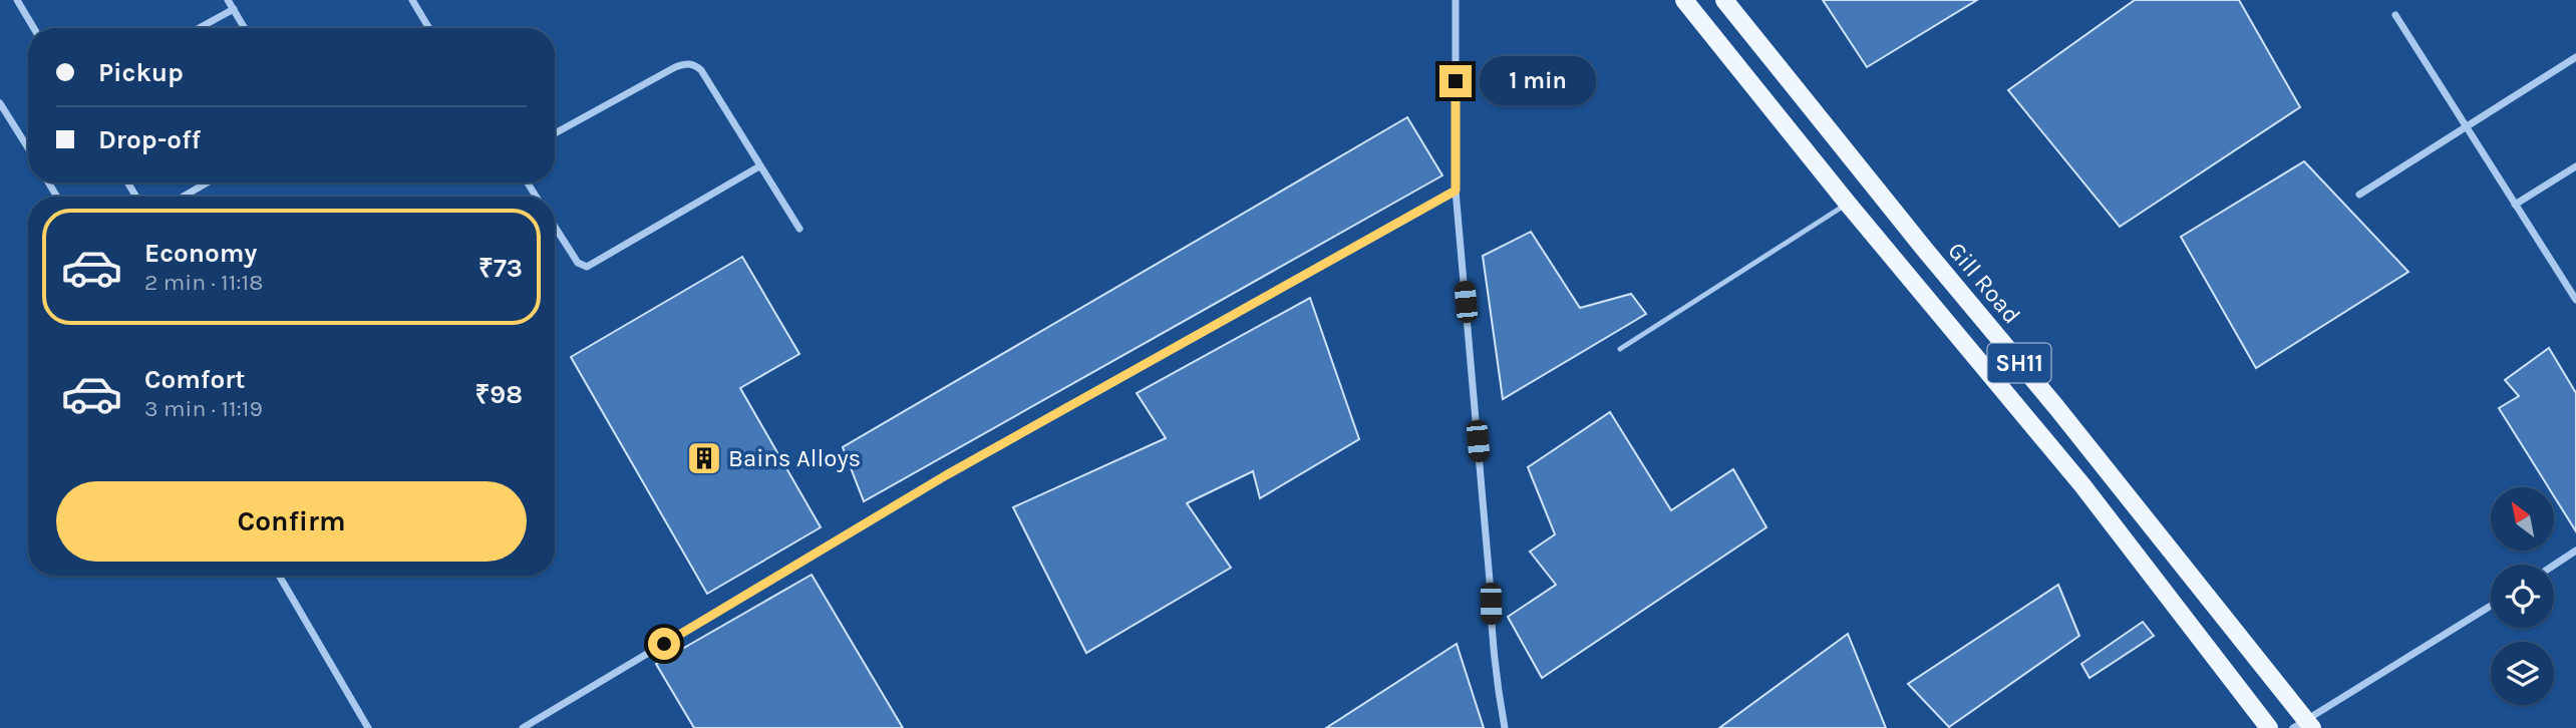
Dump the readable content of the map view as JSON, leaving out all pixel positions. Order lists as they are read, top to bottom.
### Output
{
  "streets": {
    "main road": ["Gill Road", "SH11"]
  },
  "places": {
    "building": ["Bains Alloys"]
  },
  "north": "top left",
  "page": {
    "banner": ["Pickup", "Drop-off"],
    "bubble": "1 min",
    "list": [
      {
        "name": "Economy",
        "note": "2 min · 11:18",
        "value": "₹73"
      },
      {
        "name": "Comfort",
        "note": "3 min · 11:19",
        "value": "₹98"
      }
    ],
    "buttons": "Confirm"
  }
}
